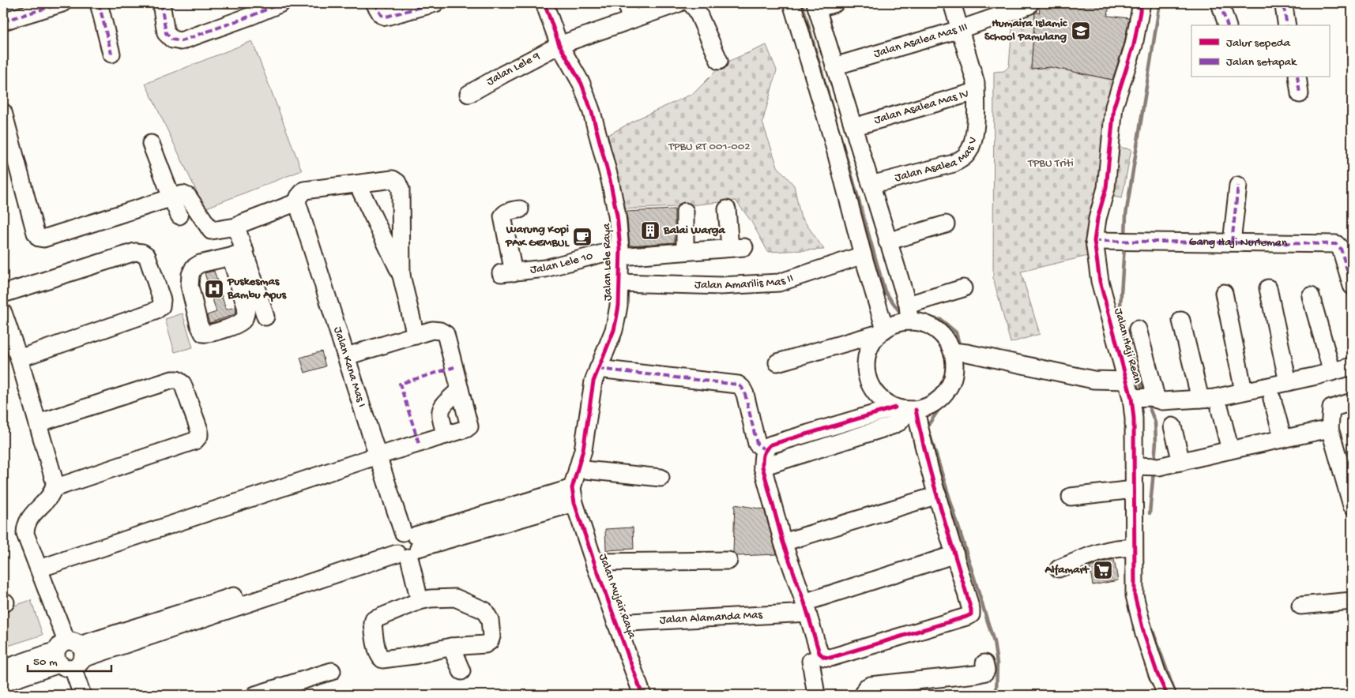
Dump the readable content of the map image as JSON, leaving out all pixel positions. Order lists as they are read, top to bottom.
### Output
{
  "streets": {
    "street": [
      "Jalan Asalea Mas III",
      "Jalan Lele 9",
      "Jalan Asalea Mas IV",
      "Jalan Asalea Mas V",
      "Gang Haji Nurleman",
      "Jalan Lele Raya",
      "Jalan Lele 10",
      "Jalan Amarilis Mas II",
      "Jalan Haji Rean",
      "Jalan Kana Mas I",
      "Jalan Mujair Raya",
      "Jalan Alamanda Mas"
    ]
  },
  "crossings": [
    ["Jalan Asalea Mas III", "Jalan Asalea Mas IV"],
    ["Jalan Lele 9", "Jalan Lele Raya"],
    ["Jalan Asalea Mas IV", "Jalan Asalea Mas V"],
    ["Gang Haji Nurleman", "Jalan Haji Rean"],
    ["Jalan Lele Raya", "Jalan Lele 10"],
    ["Jalan Lele Raya", "Jalan Amarilis Mas II"],
    ["Jalan Lele Raya", "Jalan Mujair Raya"],
    ["Jalan Mujair Raya", "Jalan Alamanda Mas"]
  ],
  "parks": ["TPBU RT 001-002", "TPBU Triti"],
  "places": {
    "school or university": ["Humaira Islamic School Pamulang"],
    "building": ["Balai Warga"],
    "cafe": ["Warung Kopi PAK GEMBUL"],
    "hospital": ["Puskesmas Bambu Apus"],
    "supermarket": ["Alfamart"]
  },
  "legend": ["Jalur sepeda", "Jalan setapak"],
  "scale_bar": "50 m"
}
